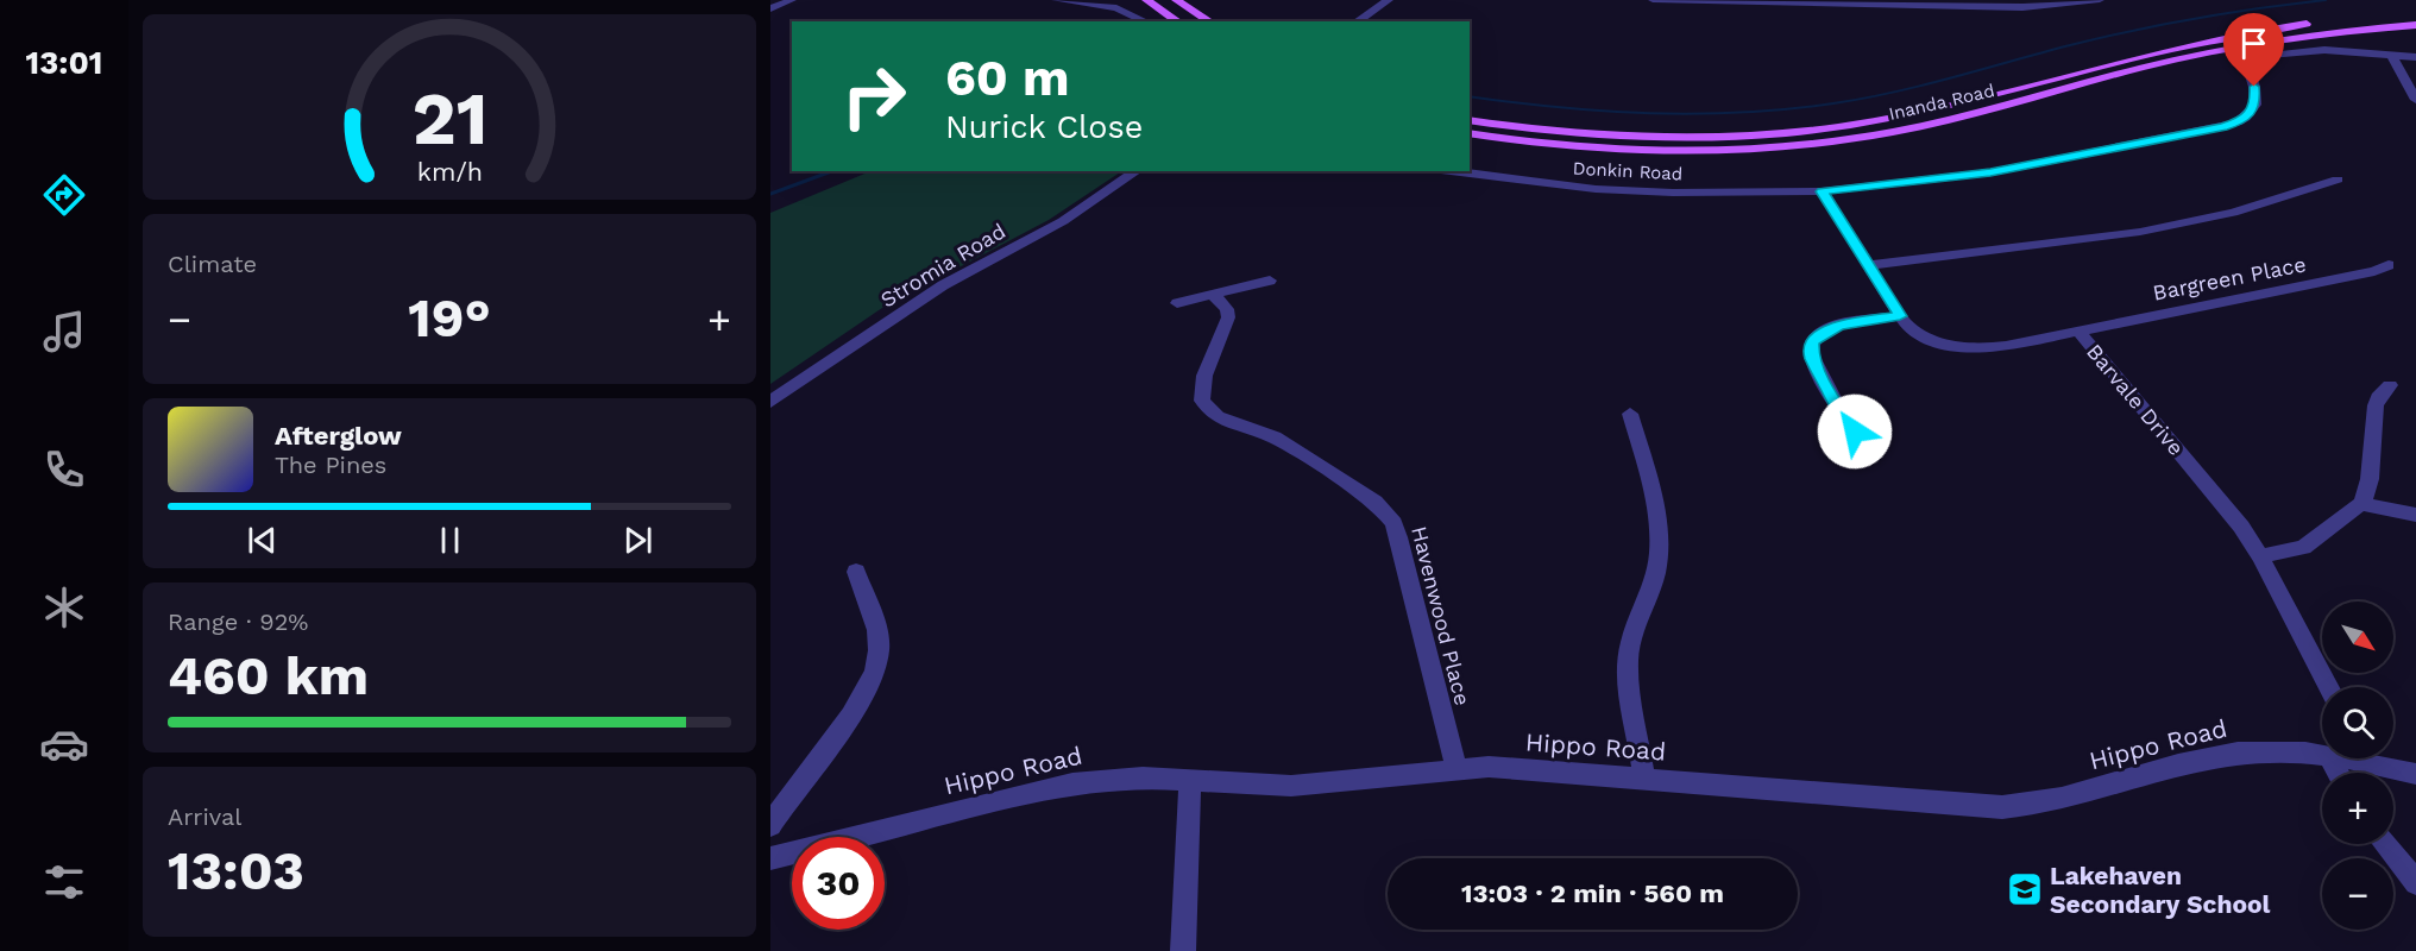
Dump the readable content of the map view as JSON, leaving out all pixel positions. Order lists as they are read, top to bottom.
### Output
{
  "streets": {
    "main road": ["Inanda Road"],
    "street": [
      "Donkin Road",
      "Stromia Road",
      "Bargreen Place",
      "Barvale Drive",
      "Havenwood Place",
      "Hippo Road"
    ]
  },
  "crossings": [
    ["Donkin Road", "Barvale Drive"],
    ["Bargreen Place", "Barvale Drive"],
    ["Havenwood Place", "Hippo Road"]
  ],
  "places": {
    "school or university": ["Lakehaven Secondary School"]
  },
  "north": "bottom right",
  "page": {
    "tabs": "13:01",
    "turn": ["60 m", "Nurick Close"],
    "tile": [
      "Climate",
      ["Range · 92%", "460 km"],
      ["Arrival", "13:03"]
    ],
    "heat": ["−", "19°", "+"],
    "song": ["Afterglow", "The Pines"],
    "map_buttons": ["+", "−"],
    "limit": "30",
    "trip": "13:03 · 2 min · 560 m",
    "gauge": ["21", "km/h"]
  }
}
